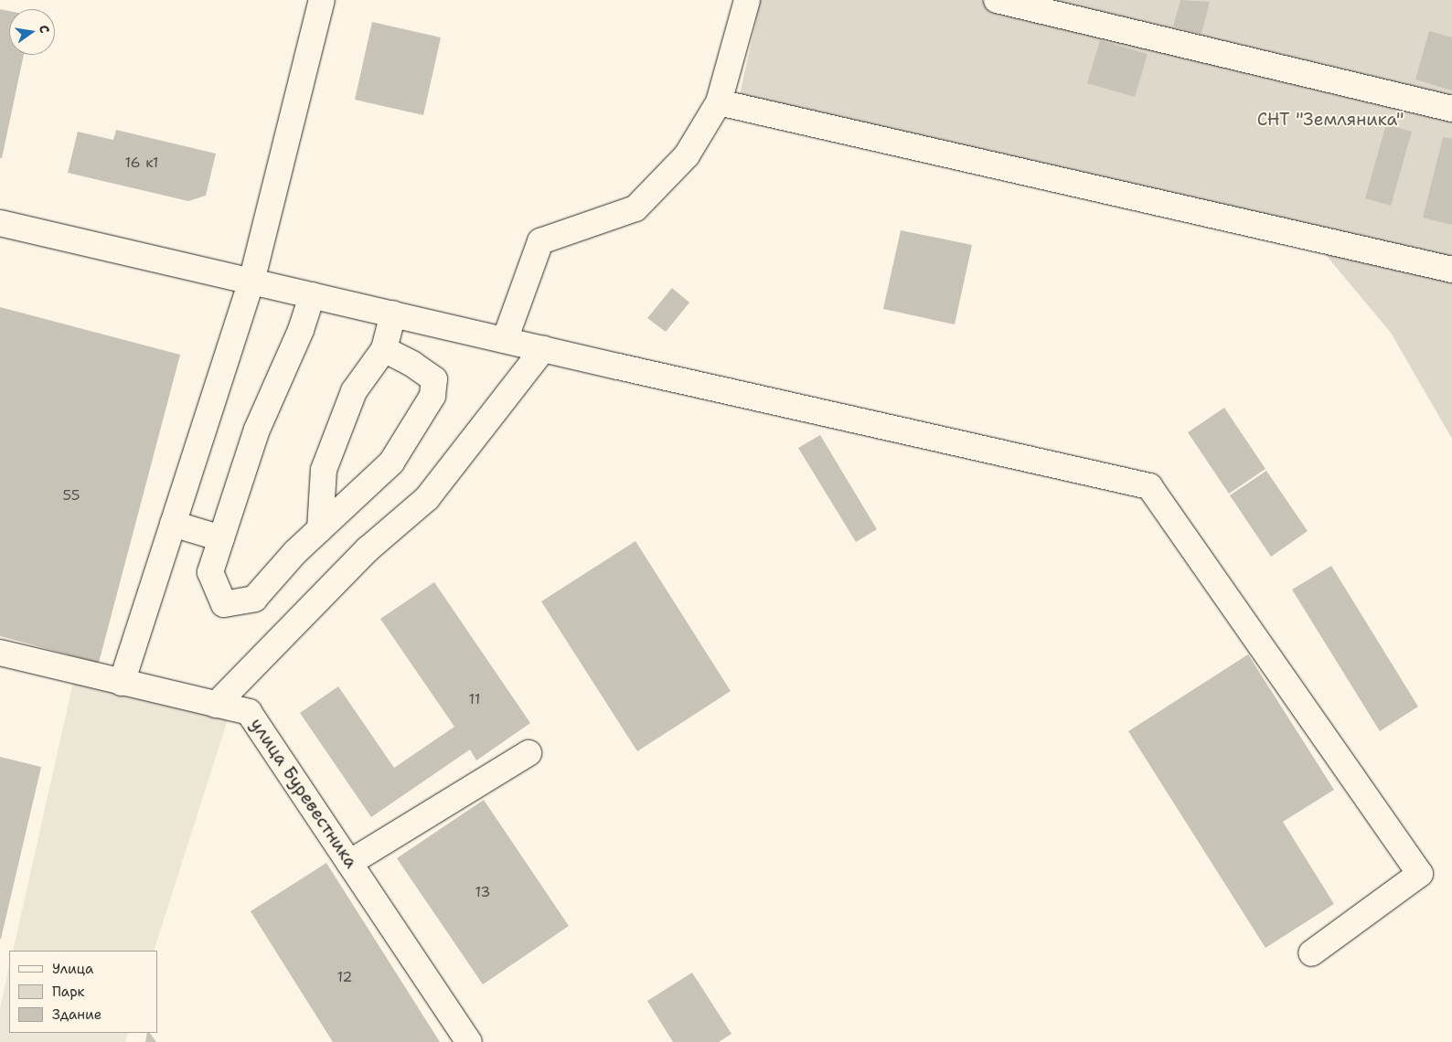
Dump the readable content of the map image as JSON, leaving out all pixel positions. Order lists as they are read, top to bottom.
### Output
{
  "streets": {
    "street": ["улица Буревестника"]
  },
  "parks": ["СНТ \"Земляника\""],
  "house_numbers": [
    "16 к1",
    "55",
    "11",
    "13",
    "12"
  ],
  "legend": ["Улица", "Парк", "Здание"],
  "north": "right"
}
